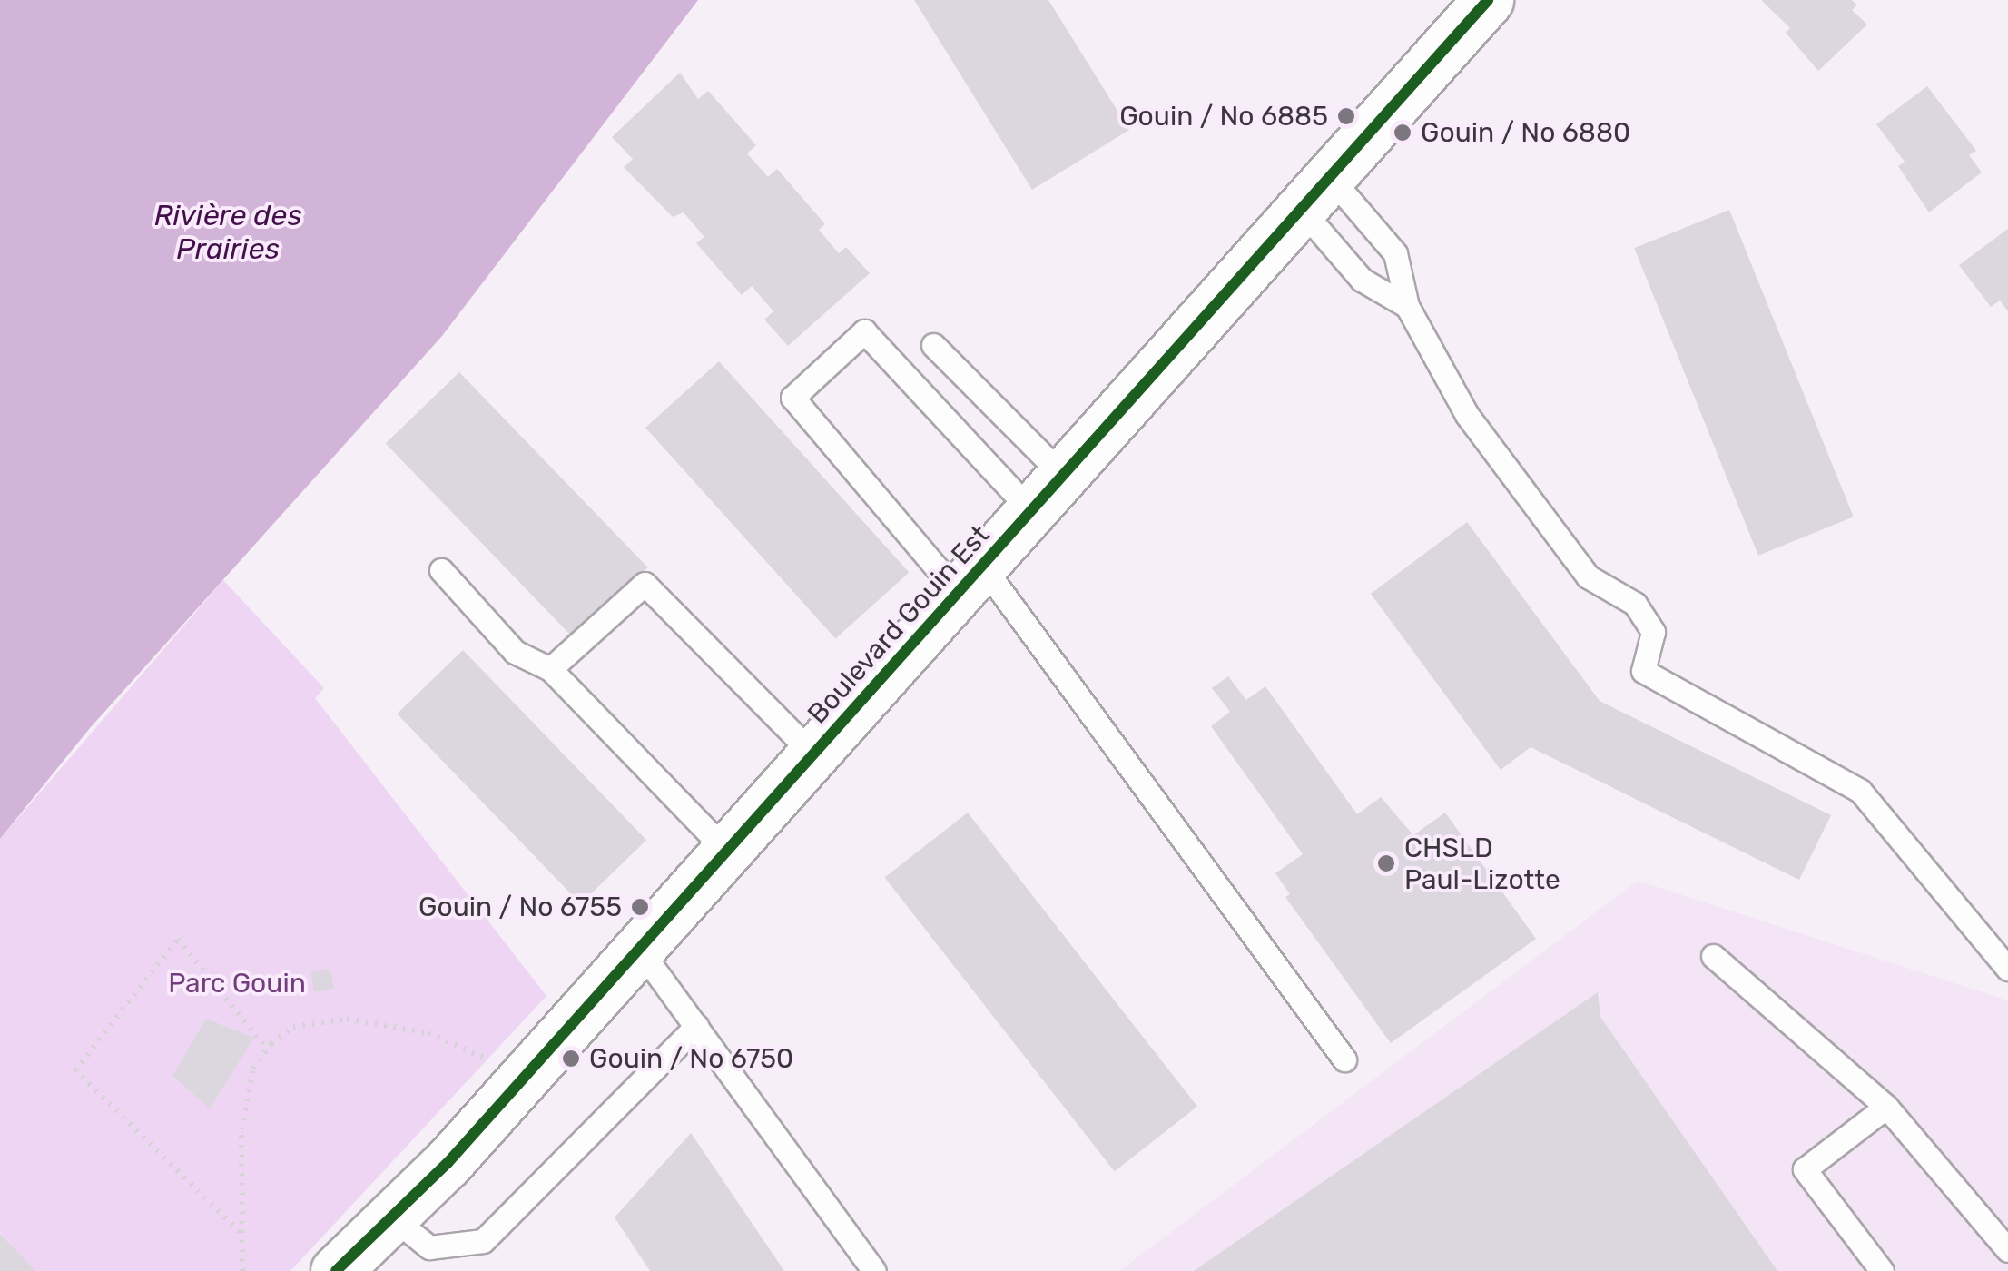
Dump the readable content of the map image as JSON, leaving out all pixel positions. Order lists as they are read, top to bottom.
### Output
{
  "streets": {
    "street": ["Boulevard Gouin Est"]
  },
  "water": ["Rivière des Prairies"],
  "parks": ["Parc Gouin"],
  "places": [
    "Gouin / No 6885",
    "Gouin / No 6880",
    "CHSLD Paul-Lizotte",
    "Gouin / No 6755",
    "Gouin / No 6750"
  ]
}
